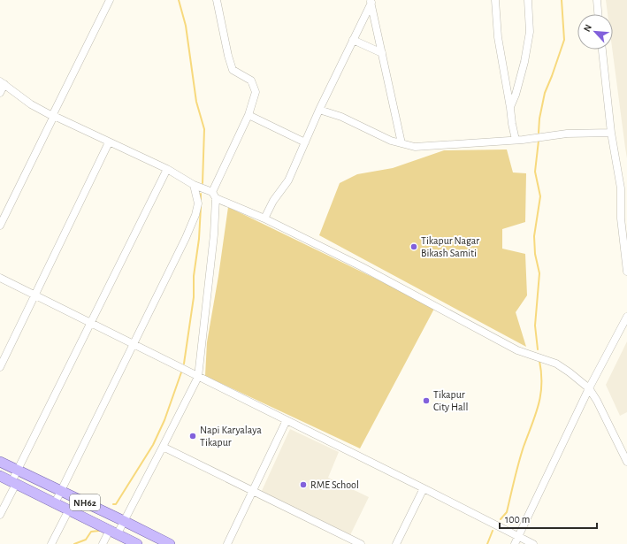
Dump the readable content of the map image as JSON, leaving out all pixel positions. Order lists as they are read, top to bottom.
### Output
{
  "streets": {
    "main road": ["NH62"]
  },
  "places": [
    "Tikapur Nagar Bikash Samiti",
    "Tikapur City Hall",
    "Napi Karyalaya Tikapur",
    "RME School"
  ],
  "scale_bar": "100 m",
  "north": "top left"
}
